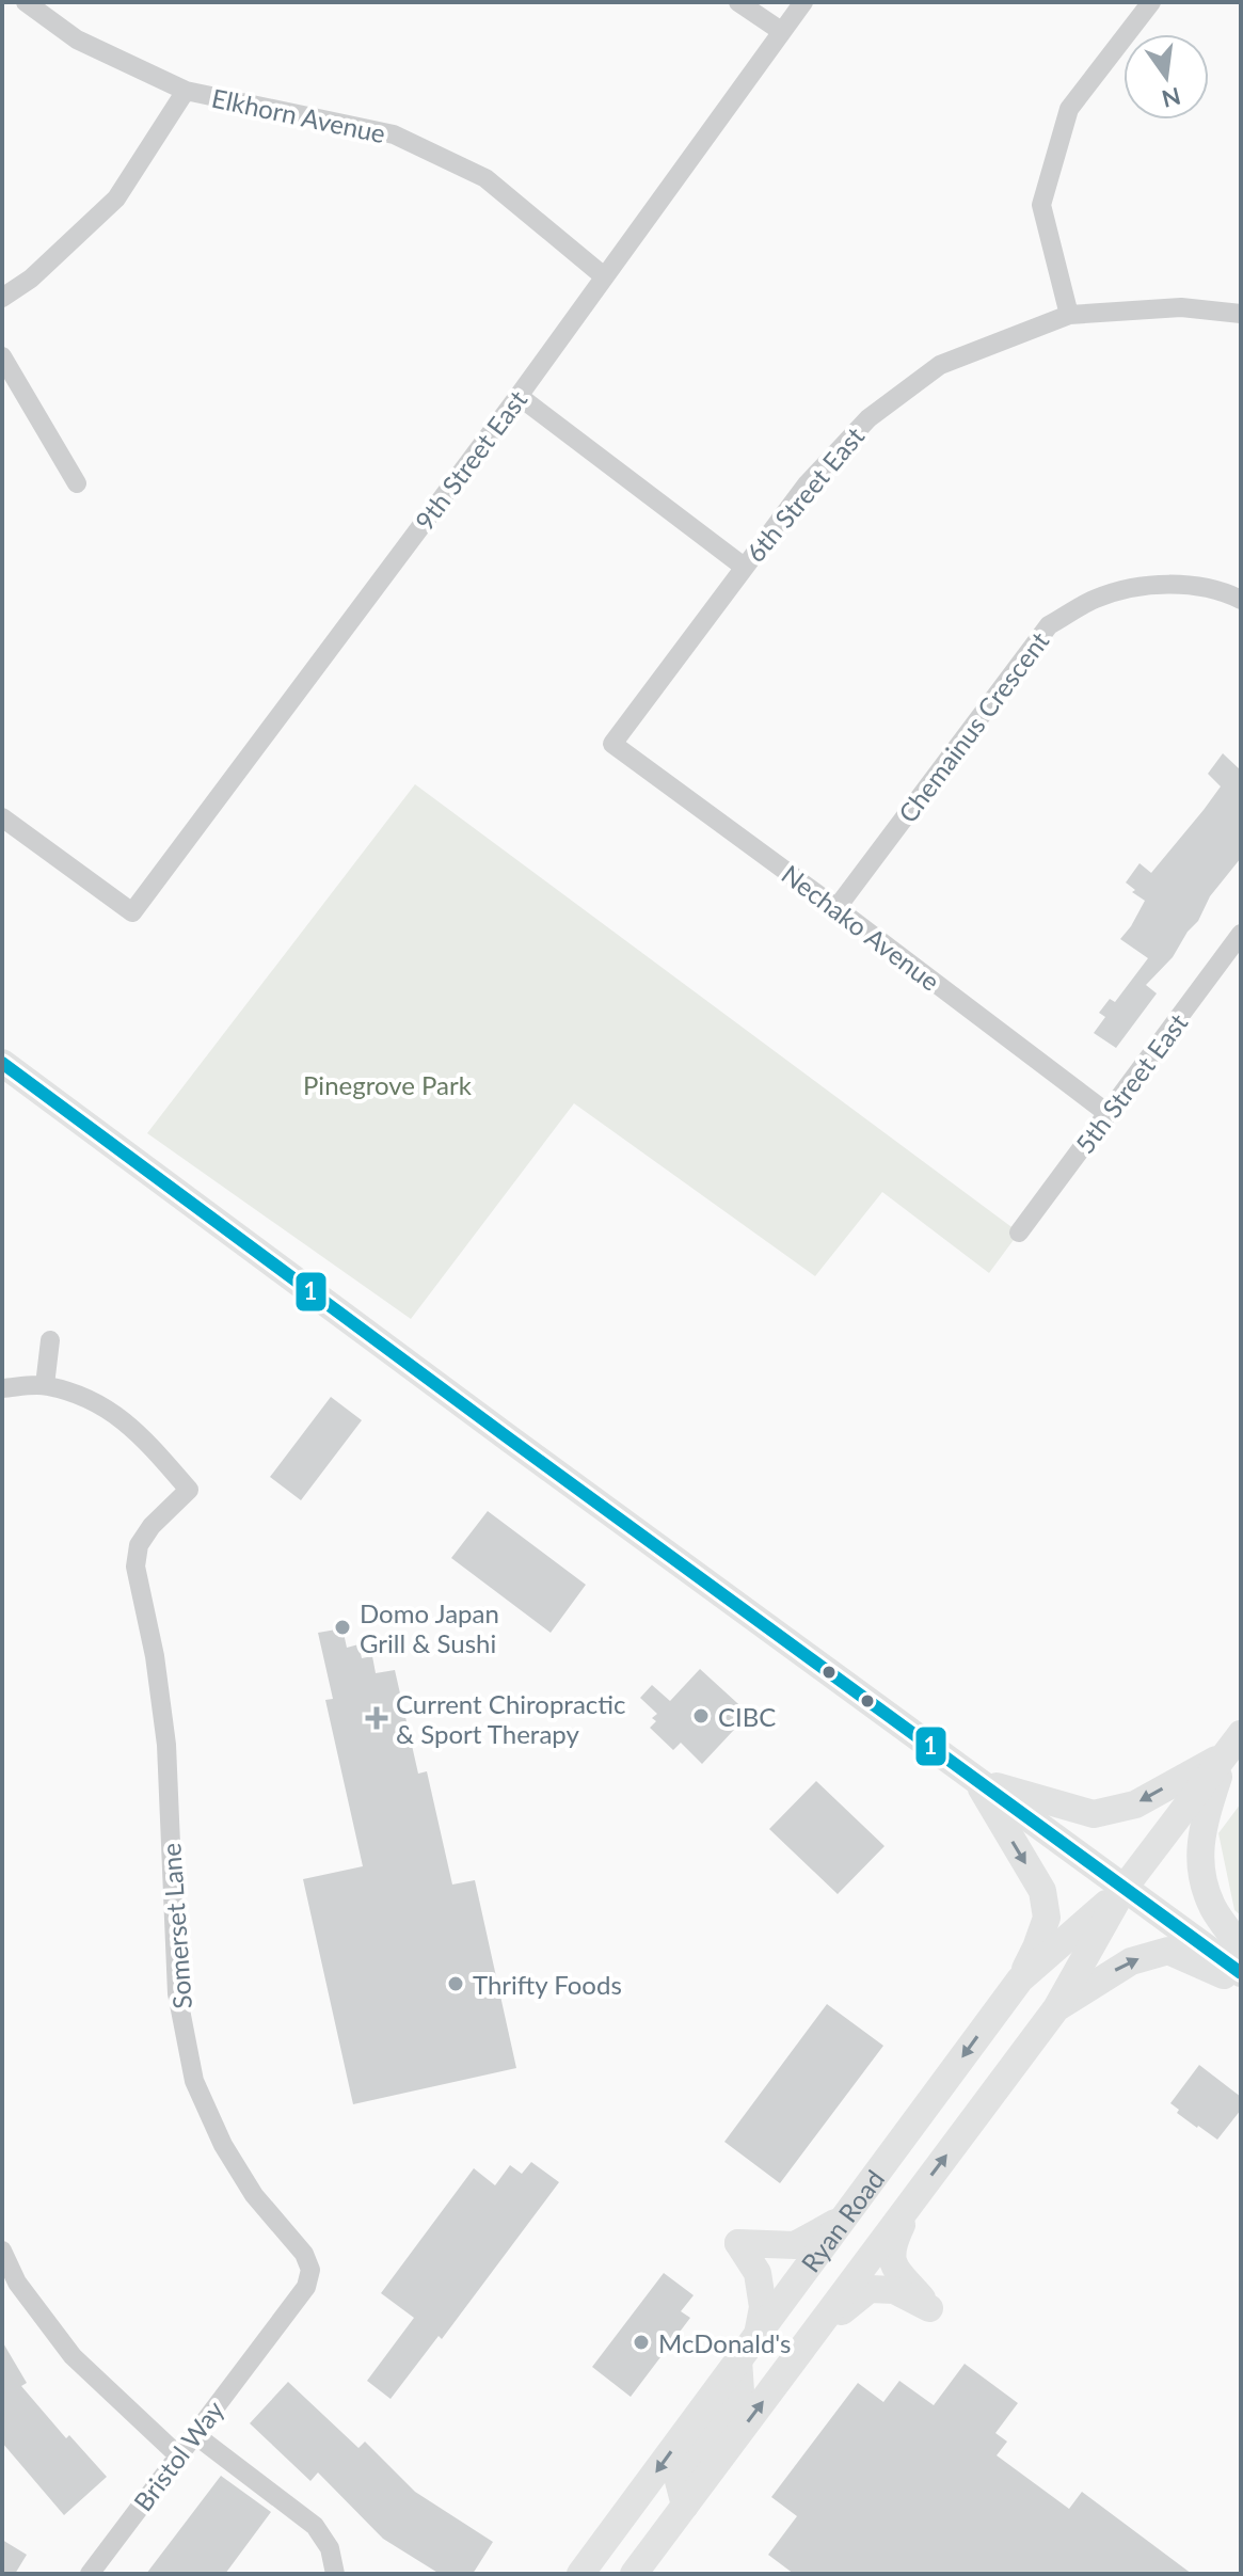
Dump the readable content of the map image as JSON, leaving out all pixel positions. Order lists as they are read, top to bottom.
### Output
{
  "streets": {
    "main road": ["Ryan Road"],
    "street": [
      "Elkhorn Avenue",
      "9th Street East",
      "6th Street East",
      "Chemainus Crescent",
      "Nechako Avenue",
      "5th Street East",
      "Somerset Lane",
      "Bristol Way"
    ]
  },
  "crossings": [
    ["Elkhorn Avenue", "9th Street East"],
    ["6th Street East", "Nechako Avenue"],
    ["Chemainus Crescent", "Nechako Avenue"],
    ["Nechako Avenue", "5th Street East"],
    ["Somerset Lane", "Bristol Way"]
  ],
  "parks": ["Pinegrove Park"],
  "places": {
    "other": [
      "Domo Japan Grill & Sushi",
      "CIBC",
      "Thrifty Foods",
      "McDonald's"
    ],
    "health": ["Current Chiropractic & Sport Therapy"]
  },
  "lines": ["transit line 1"],
  "north": "bottom"
}
